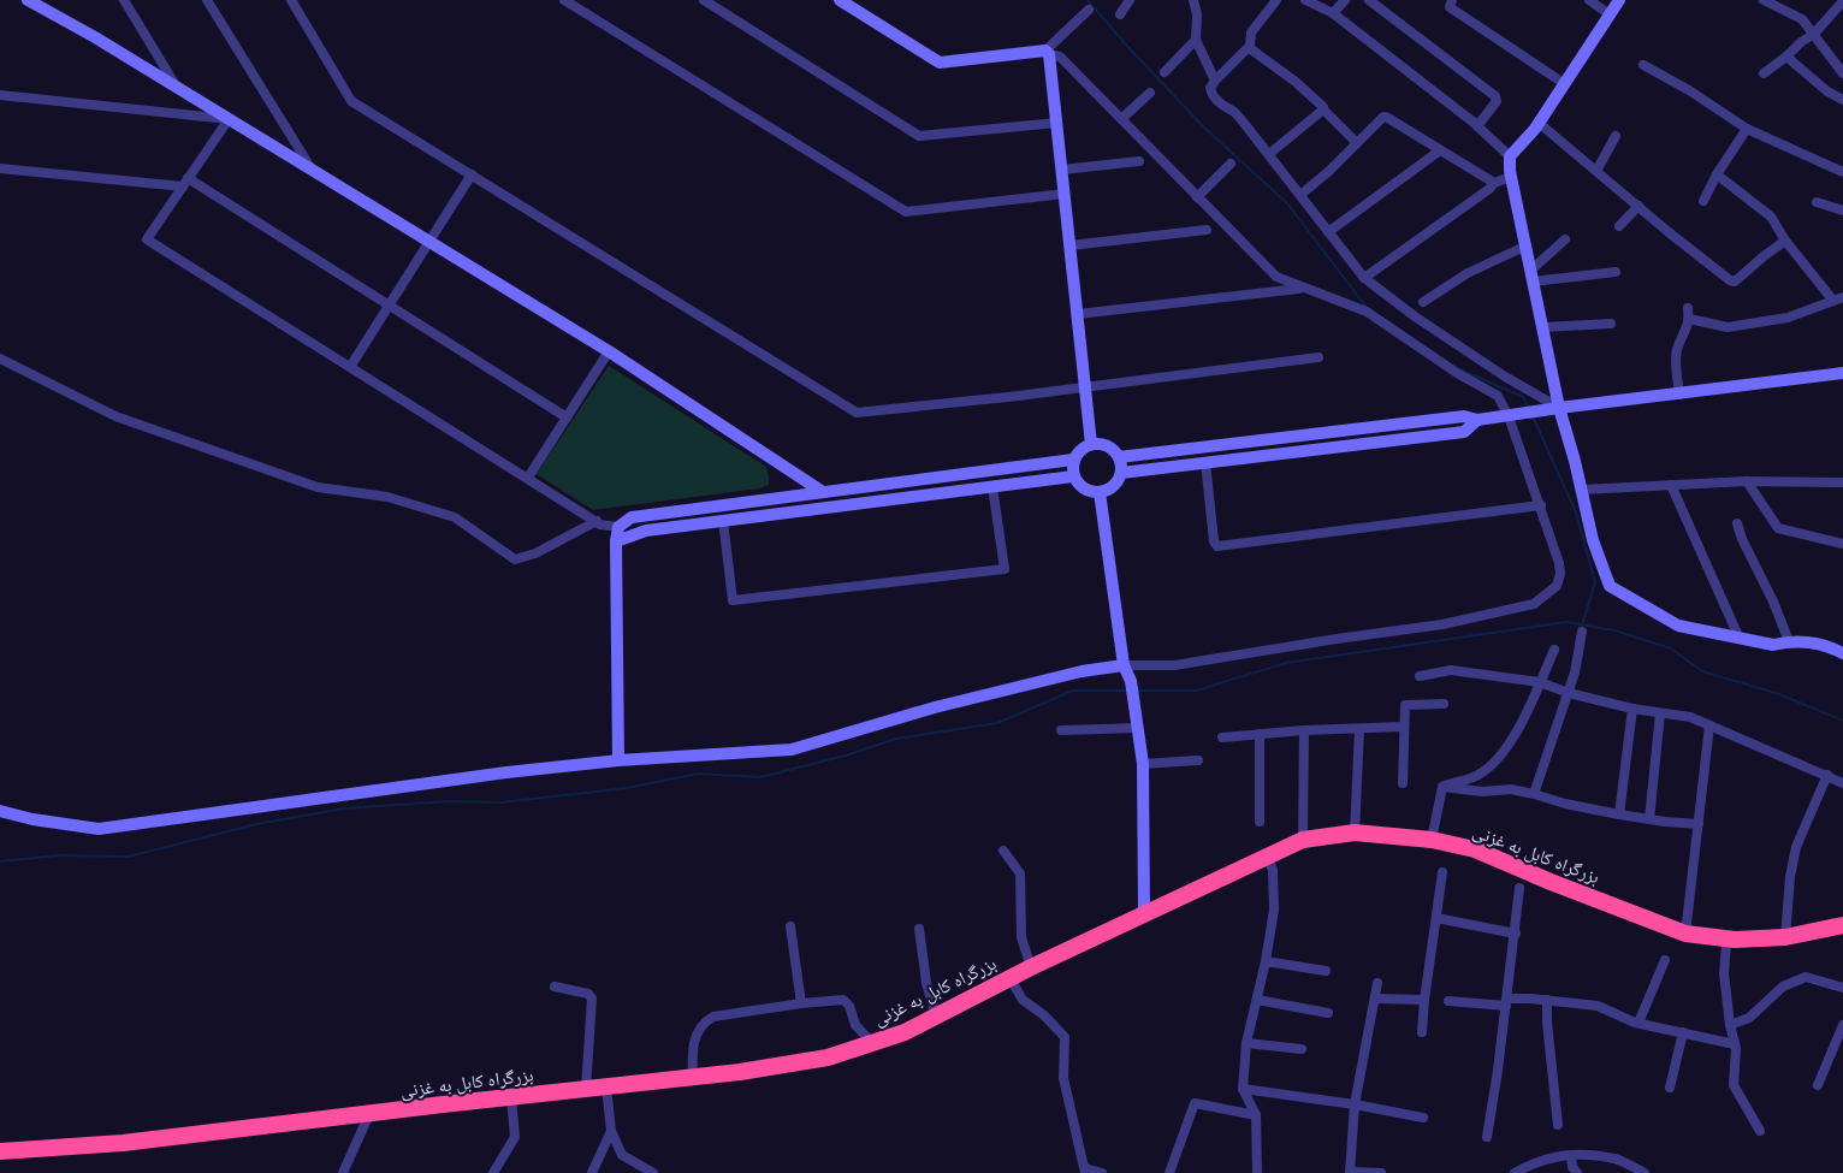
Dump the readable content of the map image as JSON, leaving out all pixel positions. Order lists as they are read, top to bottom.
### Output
{
  "streets": {
    "highway": ["بزرگراه کابل به غزنی"]
  }
}
